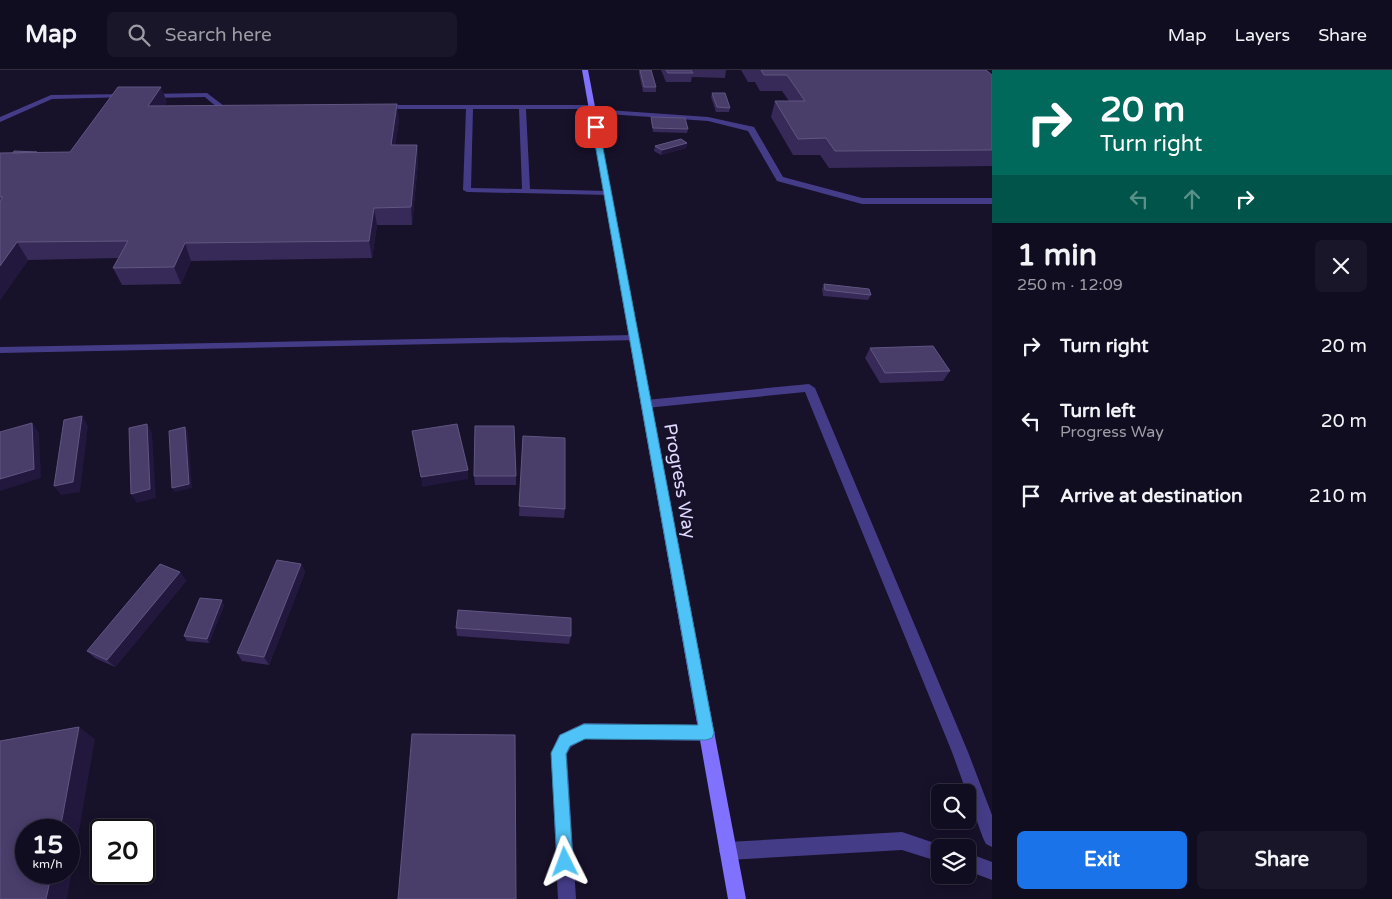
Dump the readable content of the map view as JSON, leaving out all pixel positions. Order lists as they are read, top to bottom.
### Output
{
  "streets": {
    "street": ["Progress Way"]
  },
  "page": {
    "header": "Map",
    "search": "Search here",
    "nav": ["Map", "Layers", "Share"],
    "turn": ["20 m", "Turn right"],
    "heading": ["1 min", "250 m · 12:09"],
    "list": [
      {
        "name": "Turn right",
        "value": "20 m"
      },
      {
        "name": "Turn left",
        "note": "Progress Way",
        "value": "20 m"
      },
      {
        "name": "Arrive at destination",
        "value": "210 m"
      }
    ],
    "speed": "15 km/h",
    "limit": "20",
    "buttons": ["Exit", "Share"]
  }
}
